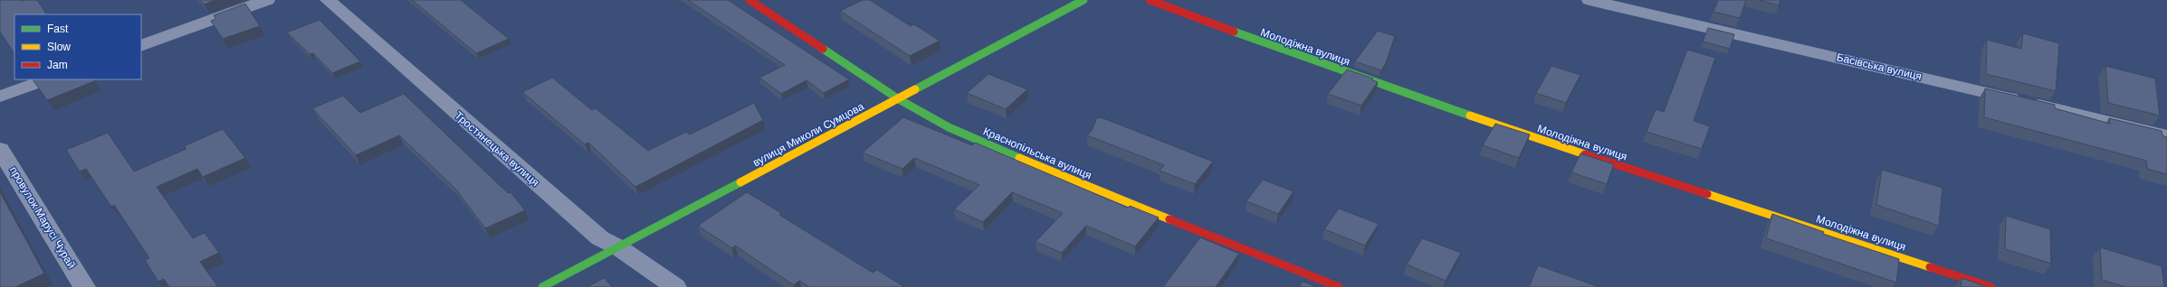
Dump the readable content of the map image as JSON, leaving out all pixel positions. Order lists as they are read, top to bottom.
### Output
{
  "streets": {
    "street": [
      "Молодіжна вулиця",
      "Басівська вулиця",
      "вулиця Миколи Сумцова",
      "Тростянецька вулиця",
      "Краснопільська вулиця",
      "провулок Марусі Чурай"
    ]
  },
  "crossings": [
    ["вулиця Миколи Сумцова", "Тростянецька вулиця"],
    ["вулиця Миколи Сумцова", "Краснопільська вулиця"]
  ],
  "legend": ["Fast", "Slow", "Jam"]
}
